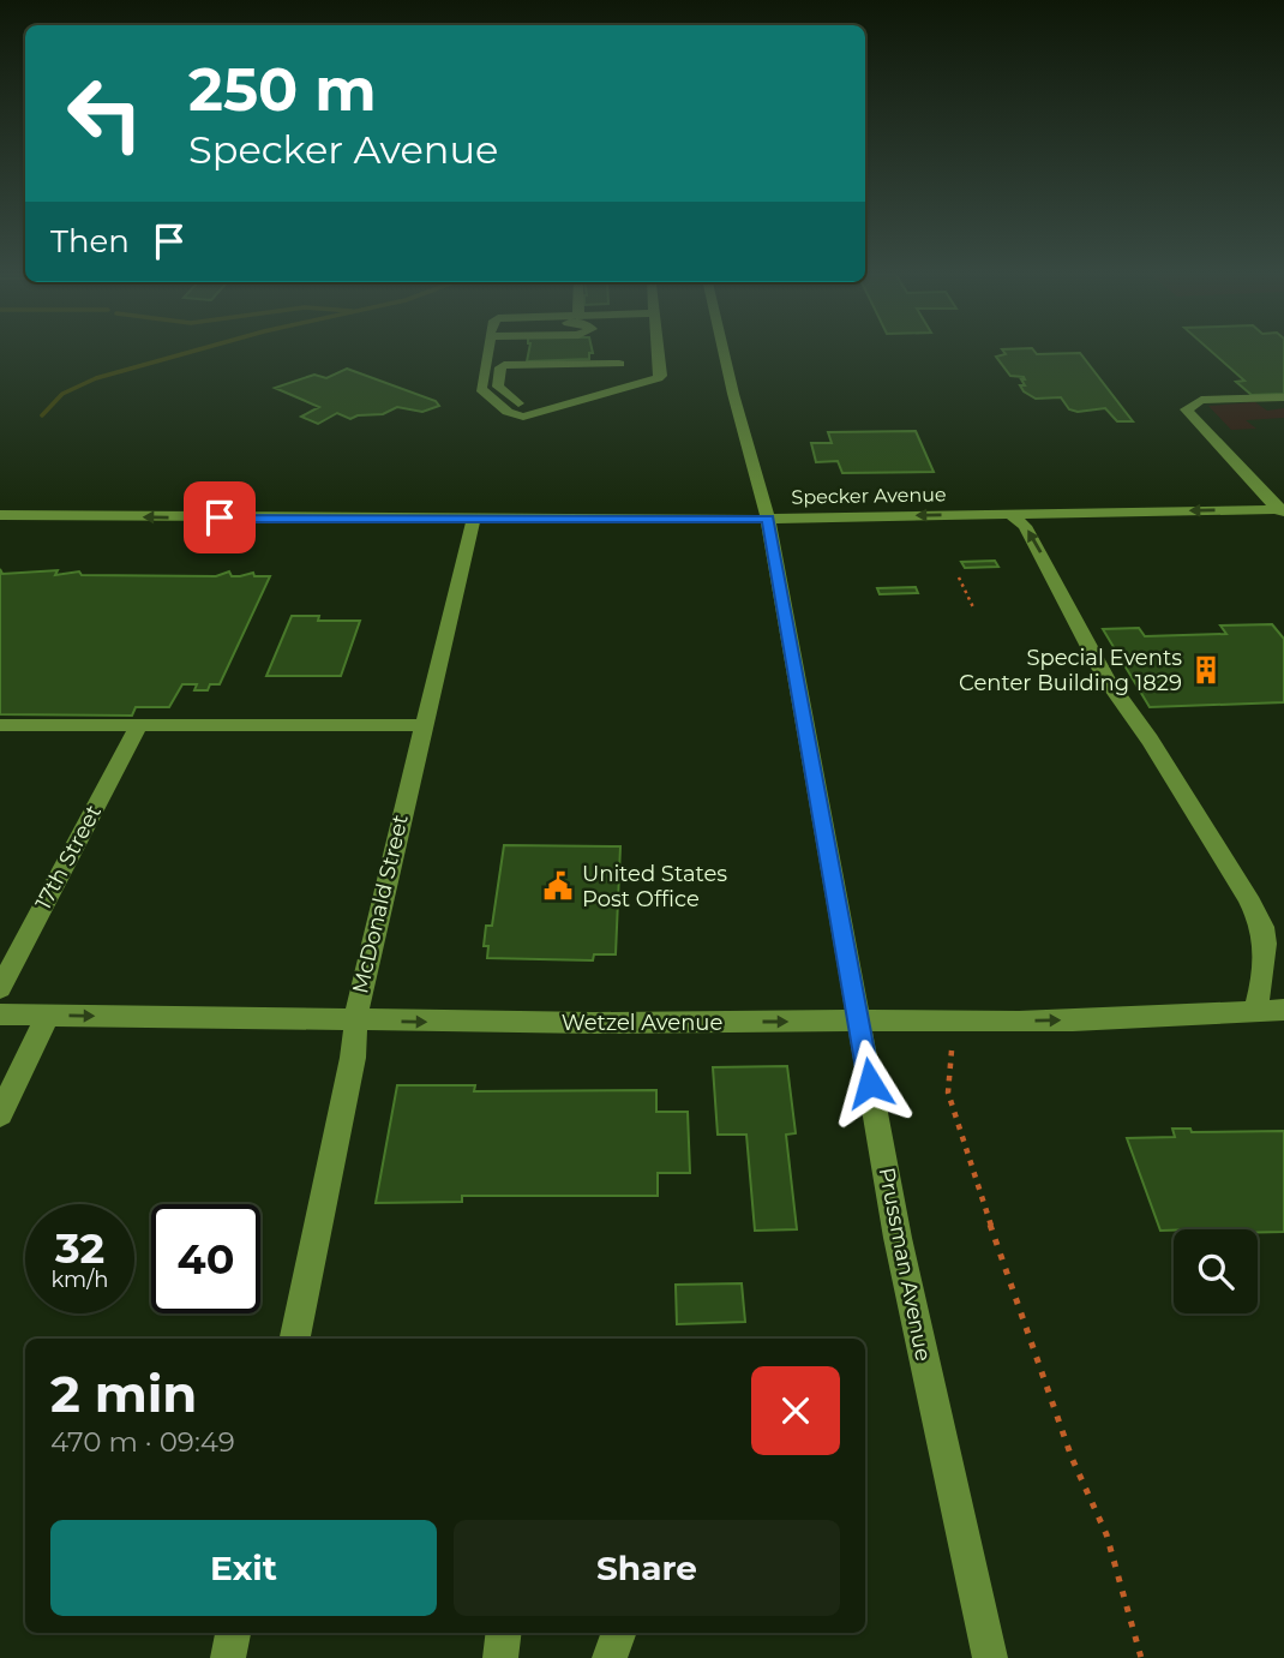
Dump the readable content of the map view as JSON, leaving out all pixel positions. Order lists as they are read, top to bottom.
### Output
{
  "streets": {
    "street": [
      "Specker Avenue",
      "17th Street",
      "McDonald Street",
      "Wetzel Avenue",
      "Prussman Avenue"
    ]
  },
  "crossings": [
    ["Specker Avenue", "McDonald Street"],
    ["Specker Avenue", "Prussman Avenue"],
    ["McDonald Street", "Wetzel Avenue"],
    ["Wetzel Avenue", "Prussman Avenue"]
  ],
  "one_way": ["Specker Avenue", "Wetzel Avenue"],
  "places": {
    "building": ["Special Events Center Building 1829"],
    "public building": ["United States Post Office"]
  },
  "page": {
    "turn": ["250 m", "Specker Avenue"],
    "then": "Then",
    "speed": "32 km/h",
    "limit": "40",
    "heading": ["2 min", "470 m · 09:49"],
    "buttons": ["Exit", "Share"]
  }
}
